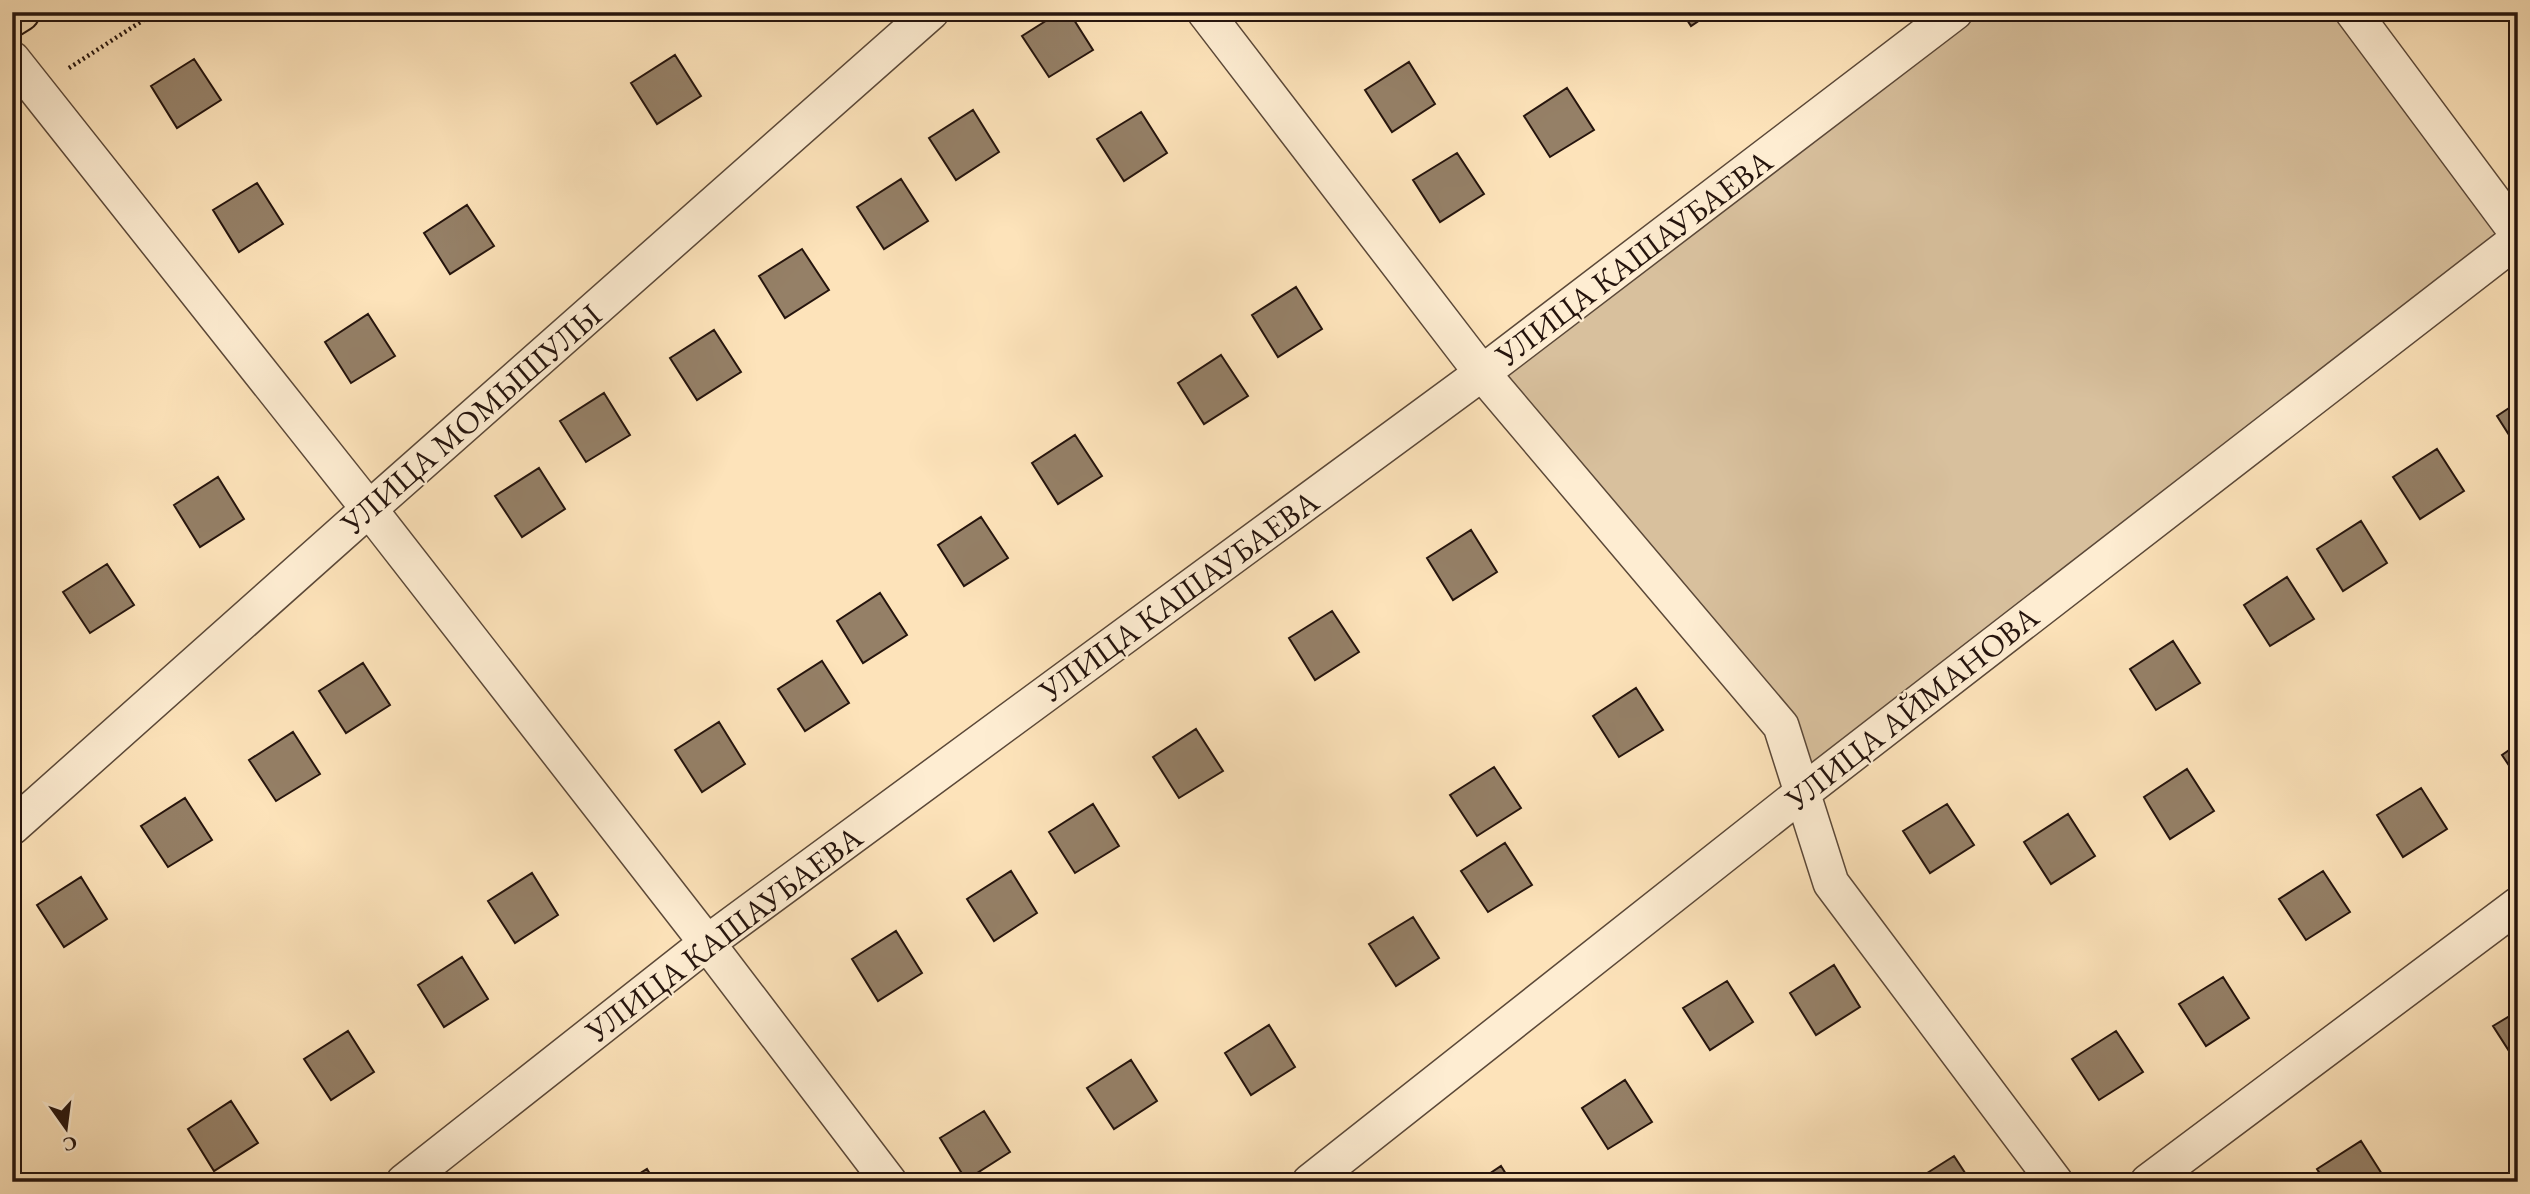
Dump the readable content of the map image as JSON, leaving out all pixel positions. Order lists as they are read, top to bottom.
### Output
{
  "streets": {
    "street": ["УЛИЦА КАШАУБАЕВА", "УЛИЦА МОМЫШУЛЫ", "УЛИЦА АЙМАНОВА"]
  },
  "north": "bottom"
}
